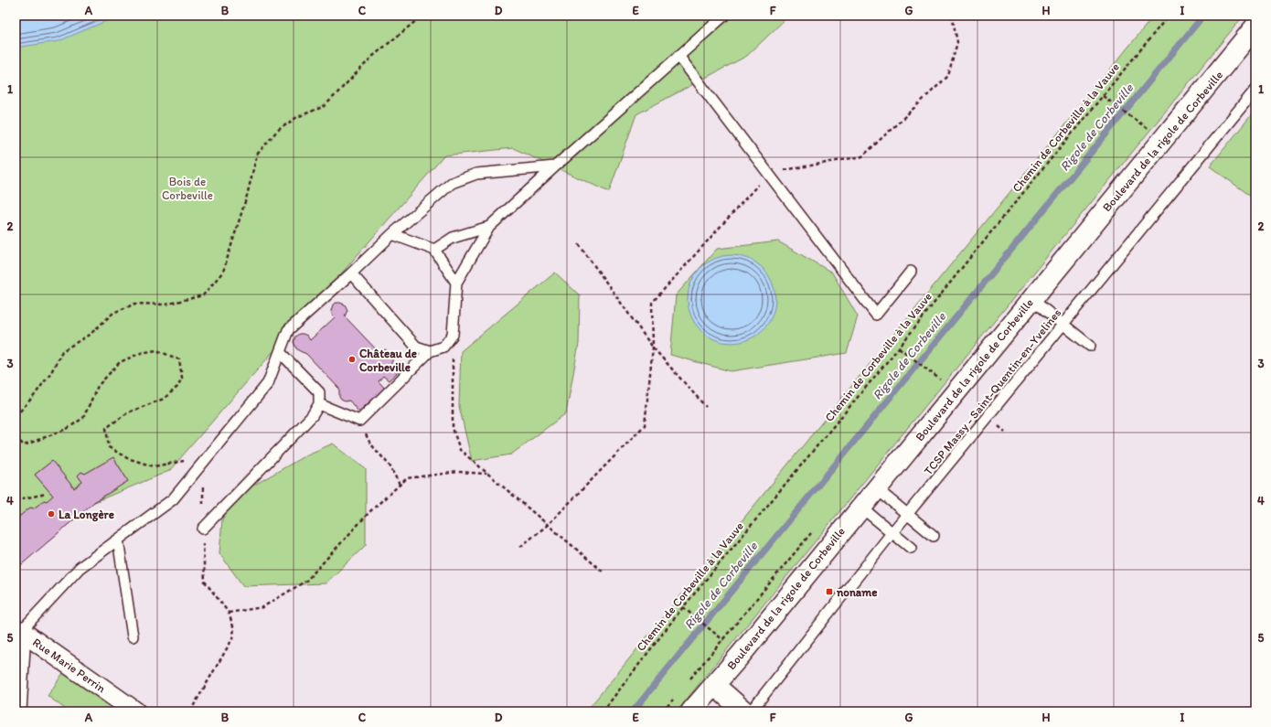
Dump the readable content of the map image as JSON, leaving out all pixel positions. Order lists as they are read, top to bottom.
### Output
{
  "streets": {
    "main road": ["Boulevard de la rigole de Corbeville"],
    "street": ["Rue Marie Perrin"],
    "lane": ["TCSP Massy - Saint-Quentin-en-Yvelines"],
    "path": ["Chemin de Corbeville à la Vauve"]
  },
  "water": ["Rigole de Corbeville"],
  "parks": ["Bois de Corbeville"],
  "places": {
    "other": ["Château de Corbeville", "La Longère"],
    "transit": ["noname"]
  },
  "grid": {
    "columns": [
      "A",
      "B",
      "C",
      "D",
      "E",
      "F",
      "G",
      "H",
      "I"
    ],
    "rows": [
      "1",
      "2",
      "3",
      "4",
      "5"
    ]
  }
}
